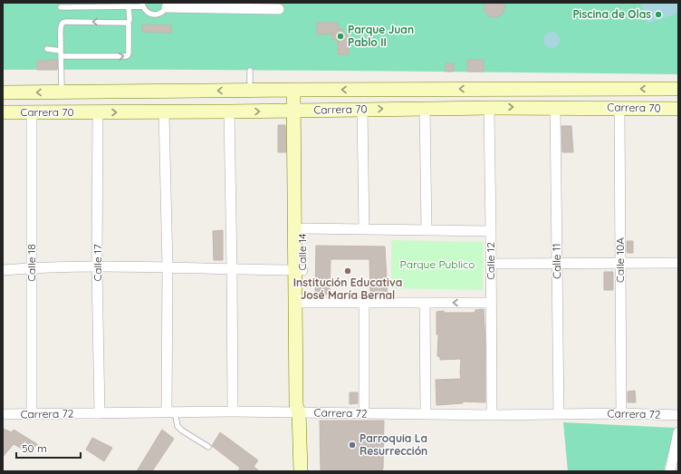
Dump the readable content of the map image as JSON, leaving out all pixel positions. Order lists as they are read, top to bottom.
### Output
{
  "streets": {
    "main road": ["Carrera 70", "Calle 14"],
    "street": [
      "Calle 10A",
      "Calle 12",
      "Calle 11",
      "Calle 18",
      "Calle 17",
      "Carrera 72"
    ]
  },
  "crossings": [
    ["Carrera 70", "Calle 14"],
    ["Carrera 70", "Calle 10A"],
    ["Carrera 70", "Calle 12"],
    ["Carrera 70", "Calle 11"],
    ["Carrera 70", "Calle 18"],
    ["Carrera 70", "Calle 17"],
    ["Calle 14", "Carrera 72"],
    ["Calle 10A", "Carrera 72"],
    ["Calle 12", "Carrera 72"],
    ["Calle 11", "Carrera 72"],
    ["Calle 18", "Carrera 72"],
    ["Calle 17", "Carrera 72"]
  ],
  "parks": ["Parque Publico"],
  "places": [
    "Piscina de Olas",
    "Parque Juan Pablo II",
    "Institución Educativa José María Bernal",
    "Parroquia La Resurrección"
  ],
  "scale_bar": "50 m"
}
